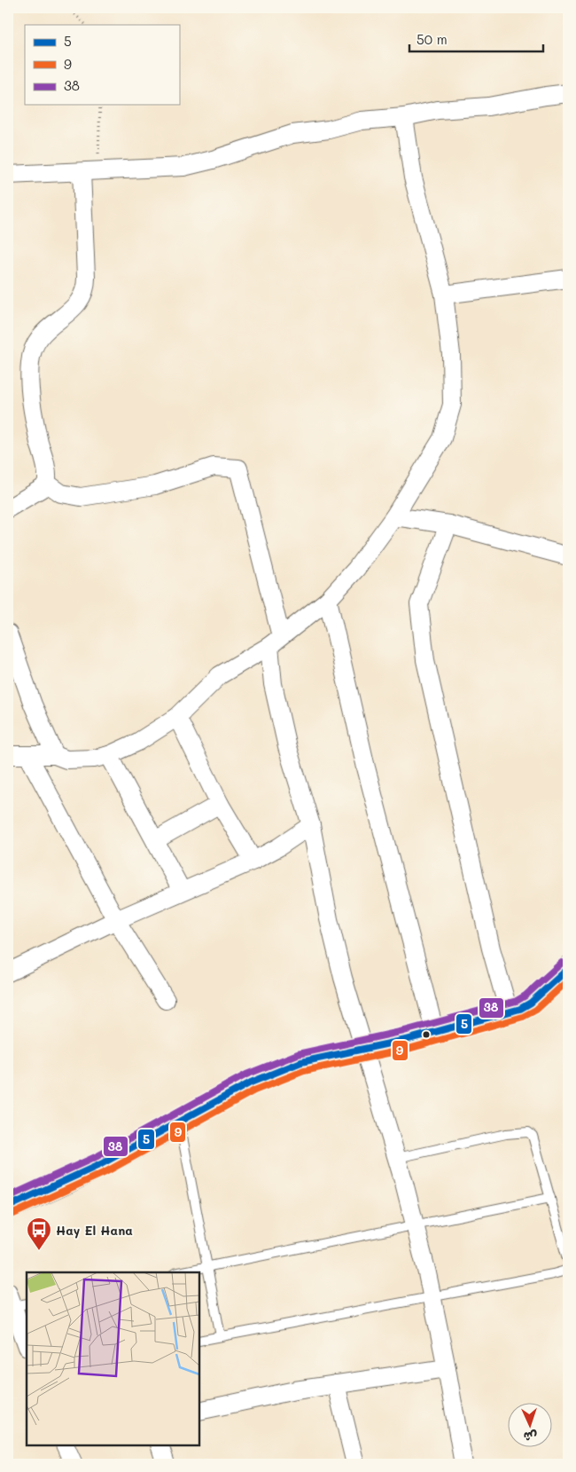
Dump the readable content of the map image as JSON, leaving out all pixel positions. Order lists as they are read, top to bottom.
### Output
{
  "places": {
    "bus stop": ["Hay El Hana"]
  },
  "lines": ["transit line 38", "transit line 5", "transit line 9"],
  "legend": ["5", "9", "38"],
  "scale_bar": "50 m",
  "north": "bottom"
}
